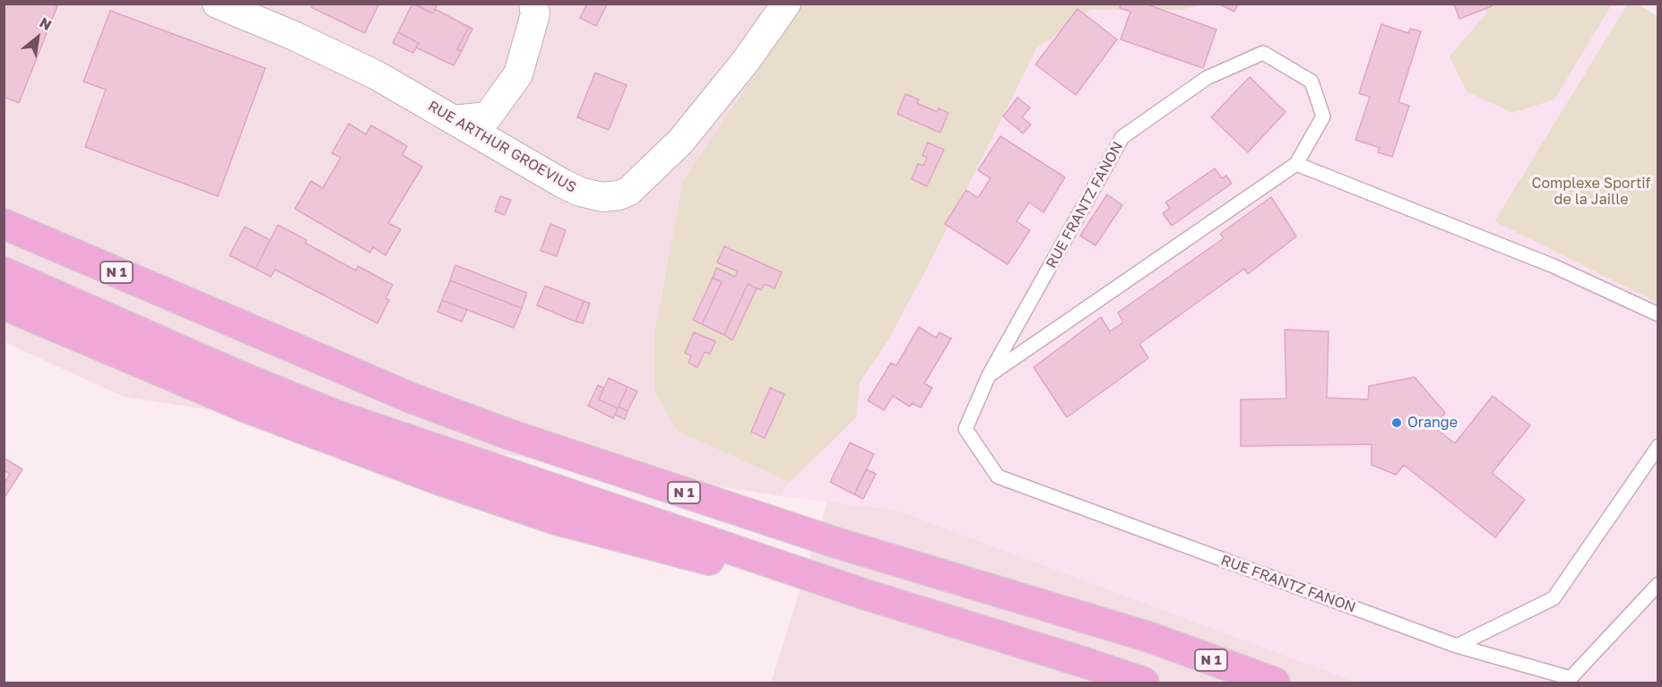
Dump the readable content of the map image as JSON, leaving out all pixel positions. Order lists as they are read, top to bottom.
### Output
{
  "streets": {
    "highway": ["N 1"],
    "street": ["RUE ARTHUR GROEVIUS"],
    "lane": ["RUE FRANTZ FANON"]
  },
  "parks": ["Complexe Sportif de la Jaille"],
  "places": ["Orange"],
  "north": "top right"
}
